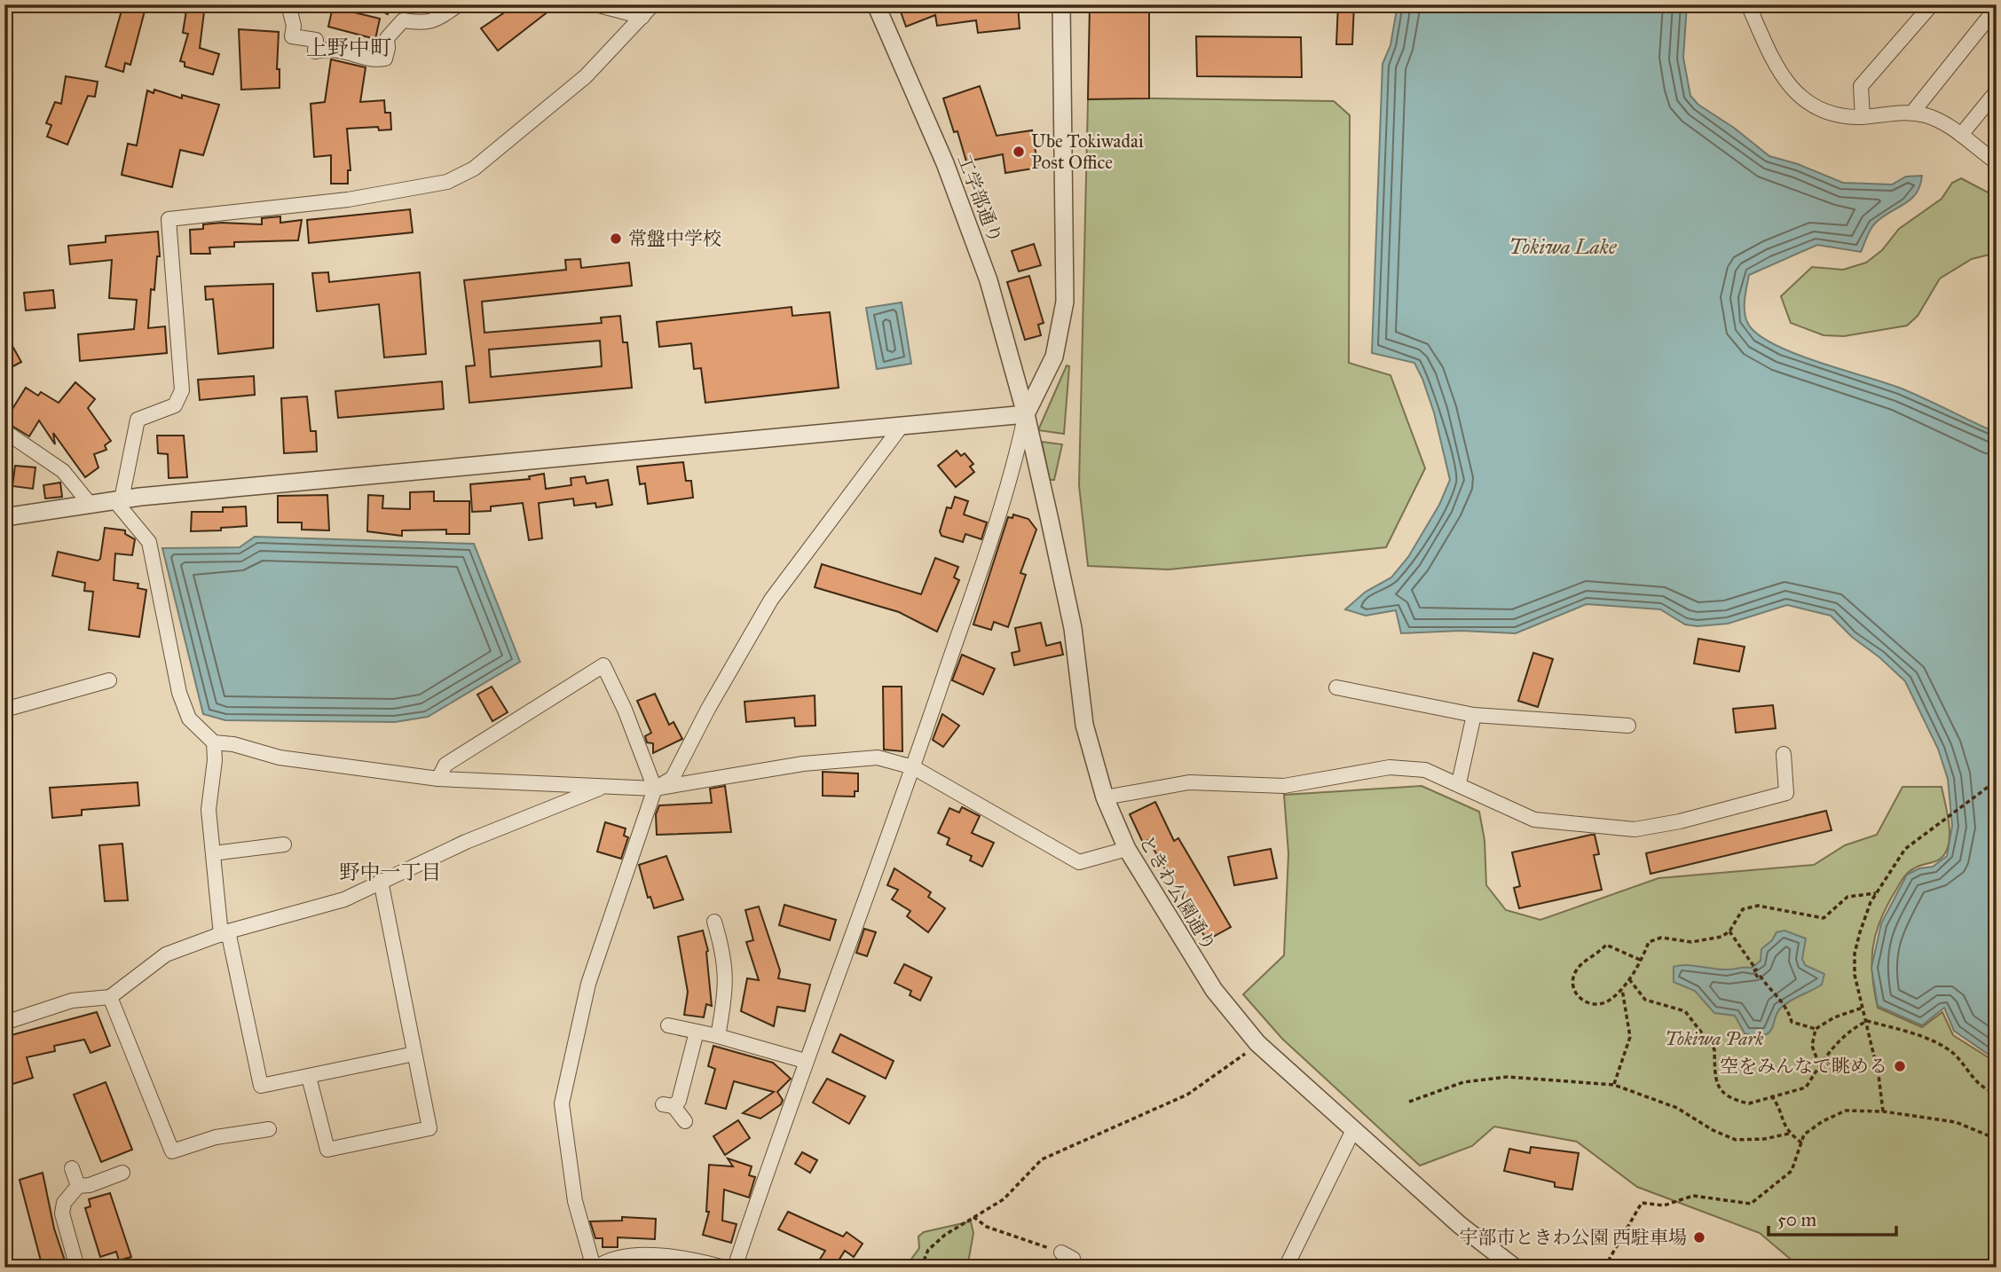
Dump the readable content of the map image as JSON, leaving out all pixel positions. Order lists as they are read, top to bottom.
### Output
{
  "streets": {
    "street": ["工学部通り", "ときわ公園通り"]
  },
  "crossings": [
    ["工学部通り", "ときわ公園通り"]
  ],
  "districts": ["上野中町", "野中一丁目"],
  "water": ["Tokiwa Lake"],
  "parks": ["Tokiwa Park"],
  "places": [
    "Ube Tokiwadai Post Office",
    "常盤中学校",
    "空をみんなで眺める",
    "宇部市ときわ公園 西駐車場"
  ],
  "scale_bar": "50 m"
}
